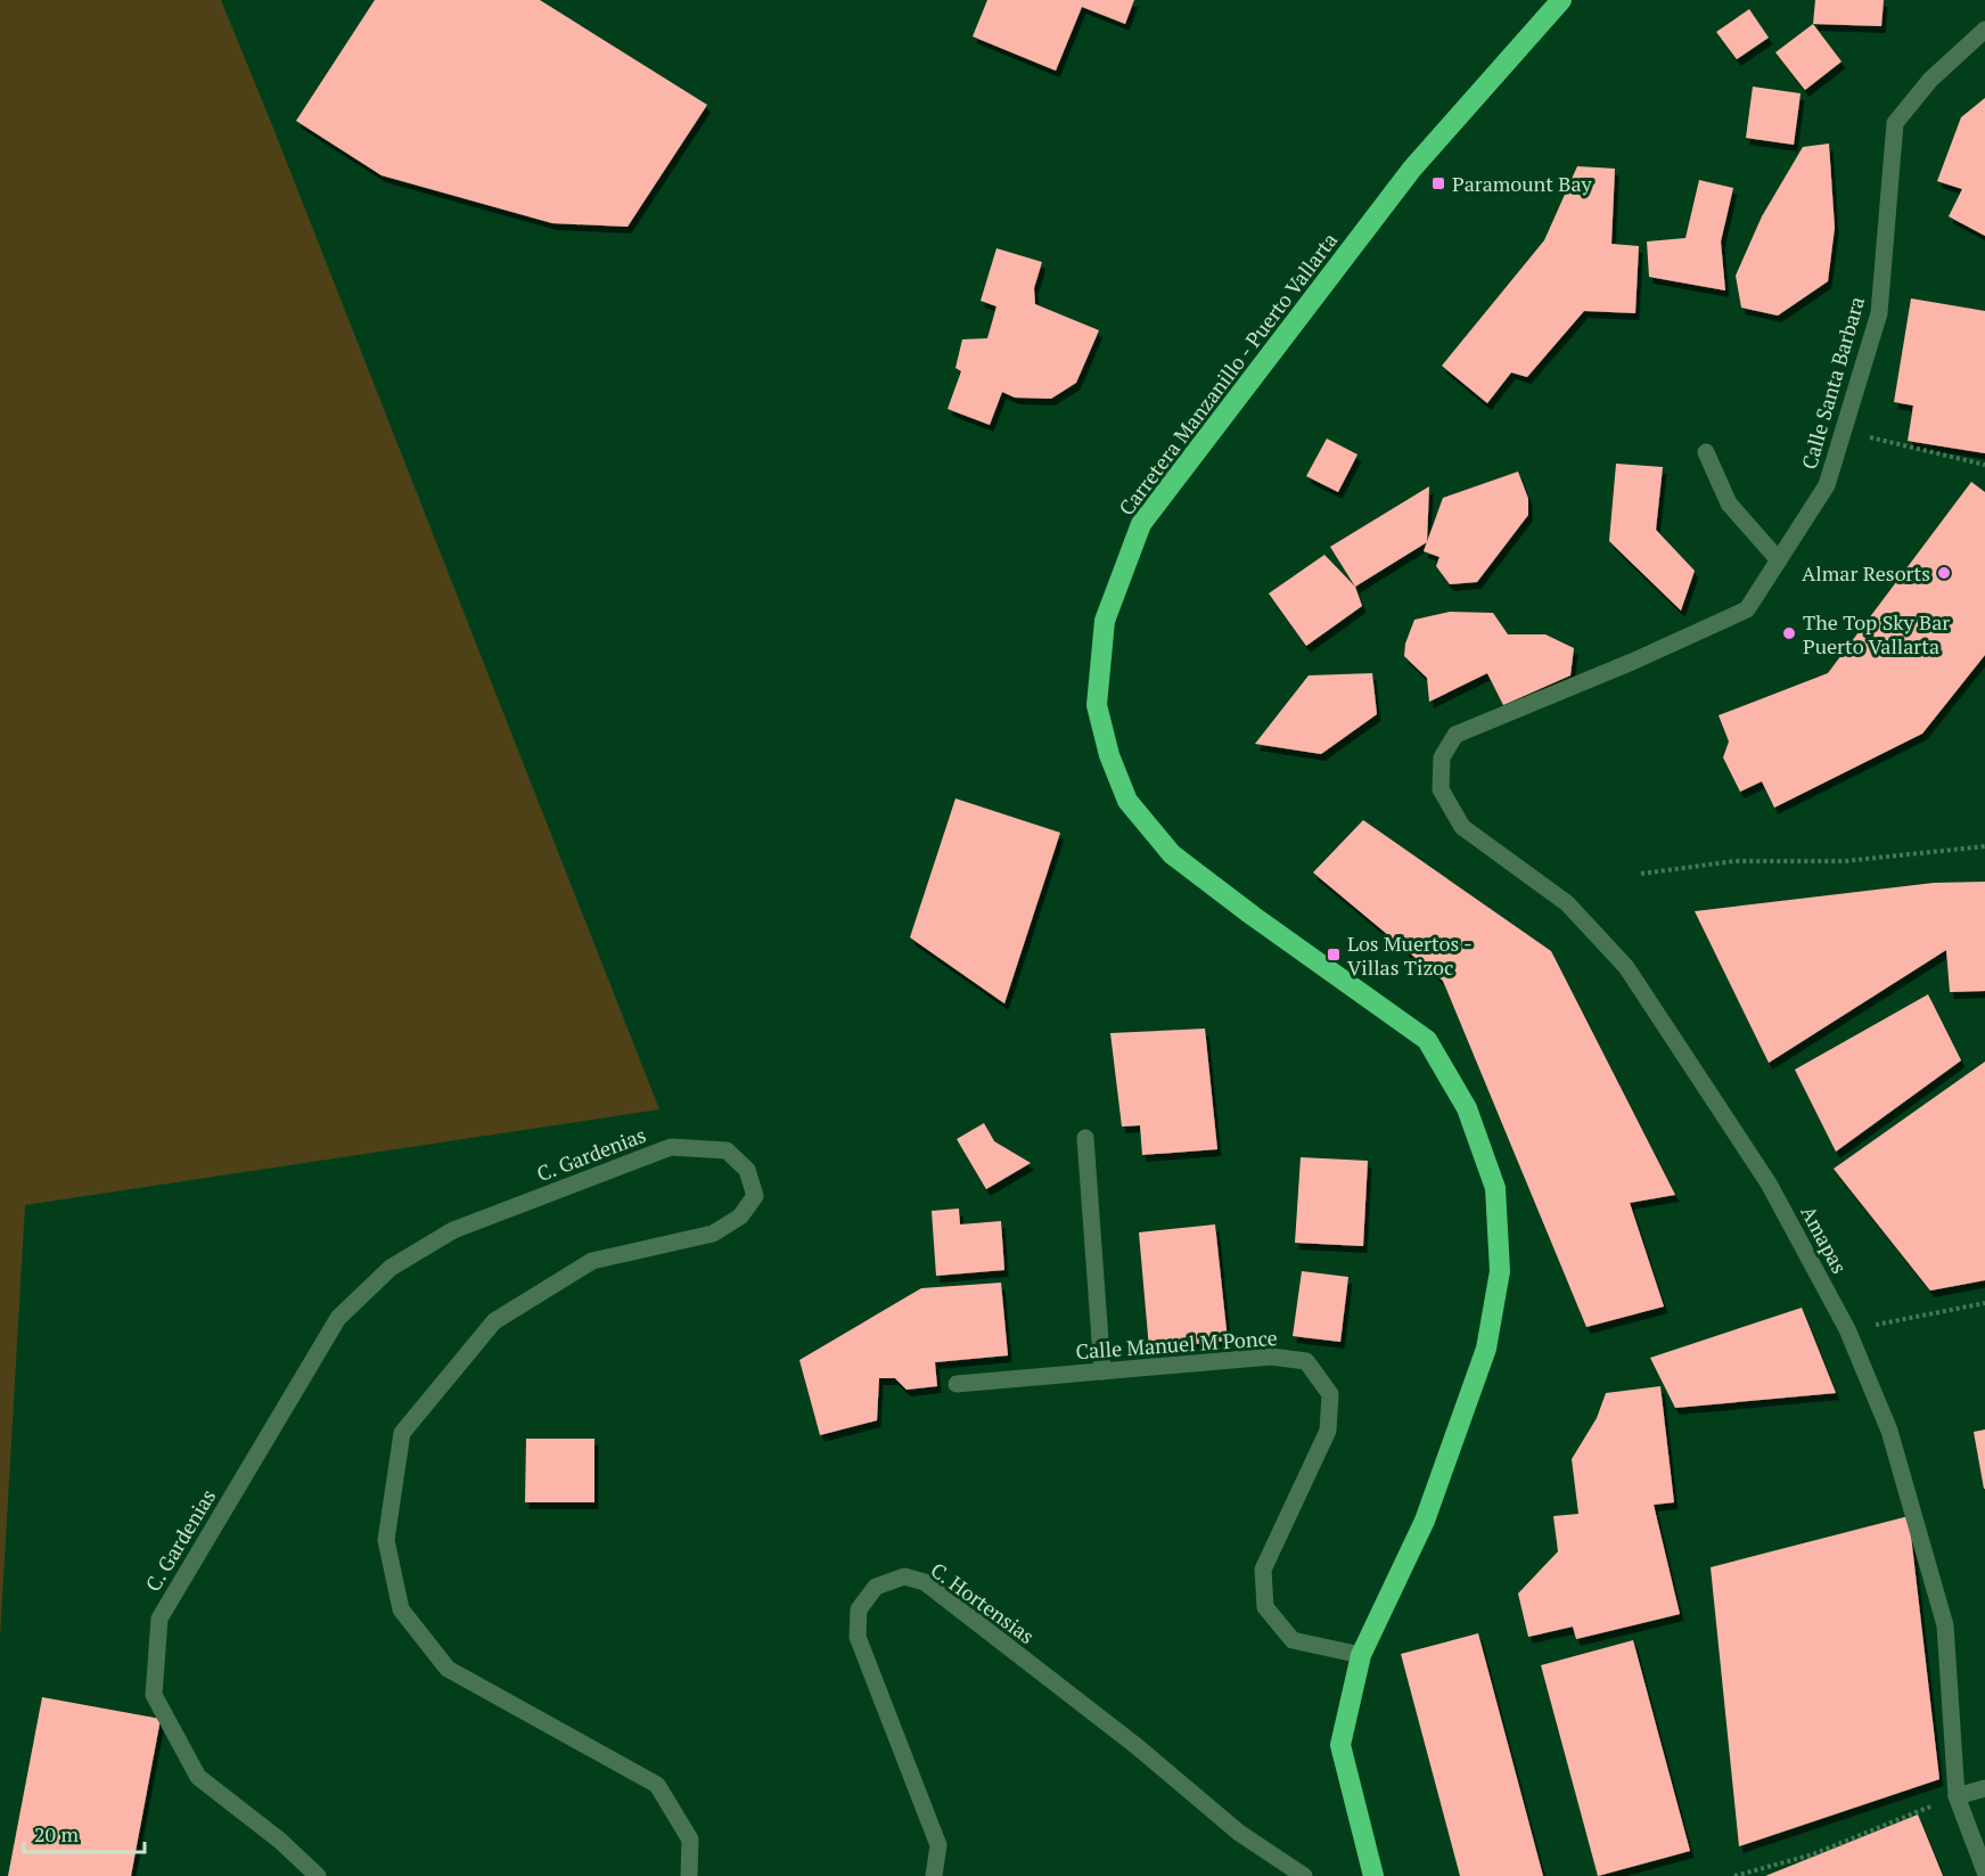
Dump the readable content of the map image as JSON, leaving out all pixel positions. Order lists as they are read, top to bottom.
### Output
{
  "streets": {
    "highway": ["Carretera Manzanillo - Puerto Vallarta"],
    "street": [
      "Calle Santa Barbara",
      "C. Gardenias",
      "Amapas",
      "Calle Manuel M Ponce",
      "C. Hortensias"
    ]
  },
  "crossings": [
    ["Carretera Manzanillo - Puerto Vallarta", "Calle Manuel M Ponce"],
    ["Calle Santa Barbara", "Amapas"]
  ],
  "places": {
    "transit": ["Paramount Bay", "Los Muertos - Villas Tizoc"],
    "other": ["Almar Resorts", "The Top Sky Bar Puerto Vallarta"]
  },
  "scale_bar": "20 m"
}
